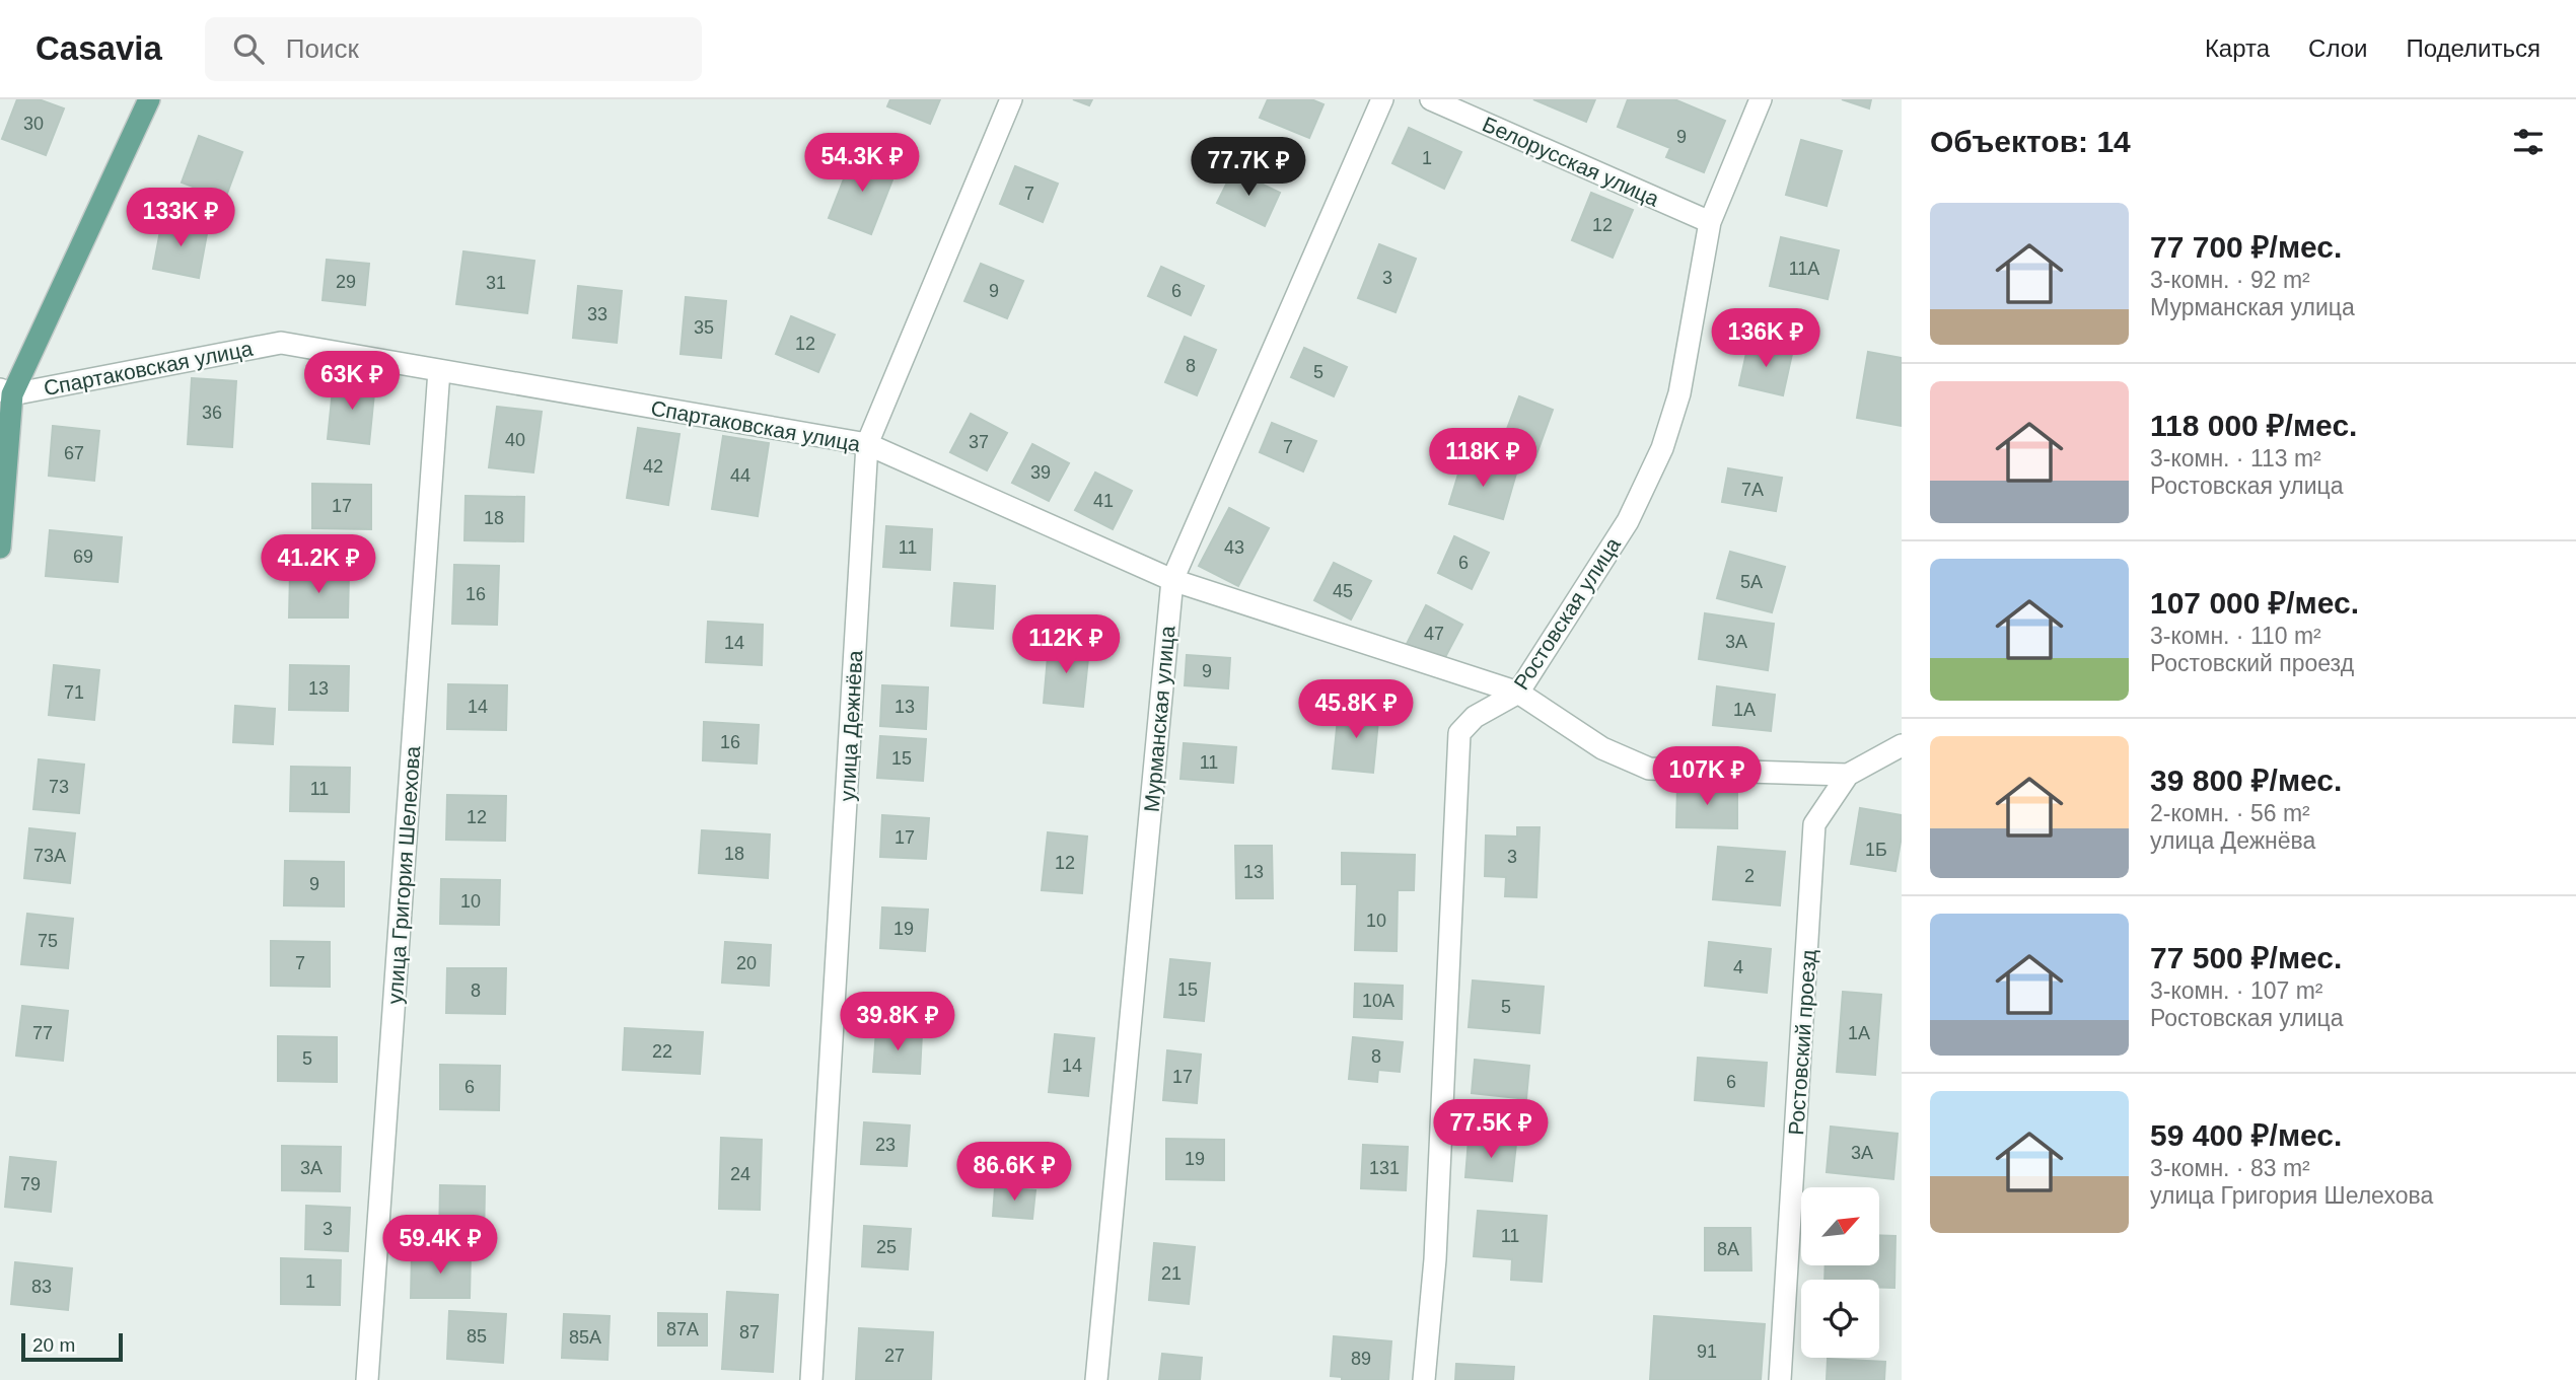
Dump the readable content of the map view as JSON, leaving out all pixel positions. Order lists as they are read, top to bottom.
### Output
{
  "streets": {
    "street": [
      "Белорусская улица",
      "Спартаковская улица",
      "Ростовская улица",
      "Мурманская улица",
      "улица Дежнёва",
      "улица Григория Шелехова",
      "Ростовский проезд"
    ]
  },
  "crossings": [
    ["Белорусская улица", "Ростовская улица"],
    ["Спартаковская улица", "Ростовская улица"],
    ["Спартаковская улица", "Мурманская улица"],
    ["Спартаковская улица", "улица Дежнёва"],
    ["Спартаковская улица", "улица Григория Шелехова"],
    ["Спартаковская улица", "Ростовский проезд"]
  ],
  "house_numbers": [
    "30",
    "9",
    "1",
    "7",
    "12",
    "11А",
    "3",
    "29",
    "31",
    "9",
    "6",
    "33",
    "35",
    "12",
    "8",
    "5",
    "36",
    "40",
    "37",
    "7",
    "67",
    "42",
    "39",
    "44",
    "7А",
    "41",
    "17",
    "18",
    "11",
    "43",
    "69",
    "6",
    "5А",
    "45",
    "16",
    "47",
    "3А",
    "14",
    "9",
    "13",
    "71",
    "14",
    "13",
    "1А",
    "16",
    "15",
    "11",
    "73",
    "11",
    "12",
    "17",
    "1Б",
    "18",
    "73А",
    "3",
    "12",
    "13",
    "2",
    "9",
    "10",
    "10",
    "19",
    "75",
    "7",
    "20",
    "4",
    "15",
    "8",
    "10А",
    "5",
    "77",
    "1А",
    "22",
    "8",
    "5",
    "14",
    "17",
    "6",
    "6",
    "23",
    "3А",
    "19",
    "3А",
    "131",
    "24",
    "79",
    "3",
    "11",
    "25",
    "8А",
    "21",
    "1",
    "83",
    "87А",
    "87",
    "85",
    "85А",
    "91",
    "27",
    "89"
  ],
  "scale_bar": "20 m",
  "north": "top right",
  "page": {
    "header": "Casavia",
    "search": "Поиск",
    "nav": ["Карта", "Слои", "Поделиться"],
    "heading": "Объектов: 14",
    "price": [
      "54.3K ₽",
      "77.7K ₽",
      "133K ₽",
      "136K ₽",
      "63K ₽",
      "118K ₽",
      "41.2K ₽",
      "112K ₽",
      "45.8K ₽",
      "107K ₽",
      "39.8K ₽",
      "77.5K ₽",
      "86.6K ₽",
      "59.4K ₽"
    ],
    "list": [
      {
        "name": "77 700 ₽/мес.",
        "note": "3-комн. · 92 m² · Мурманская улица"
      },
      {
        "name": "118 000 ₽/мес.",
        "note": "3-комн. · 113 m² · Ростовская улица"
      },
      {
        "name": "107 000 ₽/мес.",
        "note": "3-комн. · 110 m² · Ростовский проезд"
      },
      {
        "name": "39 800 ₽/мес.",
        "note": "2-комн. · 56 m² · улица Дежнёва"
      },
      {
        "name": "77 500 ₽/мес.",
        "note": "3-комн. · 107 m² · Ростовская улица"
      },
      {
        "name": "59 400 ₽/мес.",
        "note": "3-комн. · 83 m² · улица Григория Шелехова"
      }
    ],
    "scale": "20 m"
  }
}
